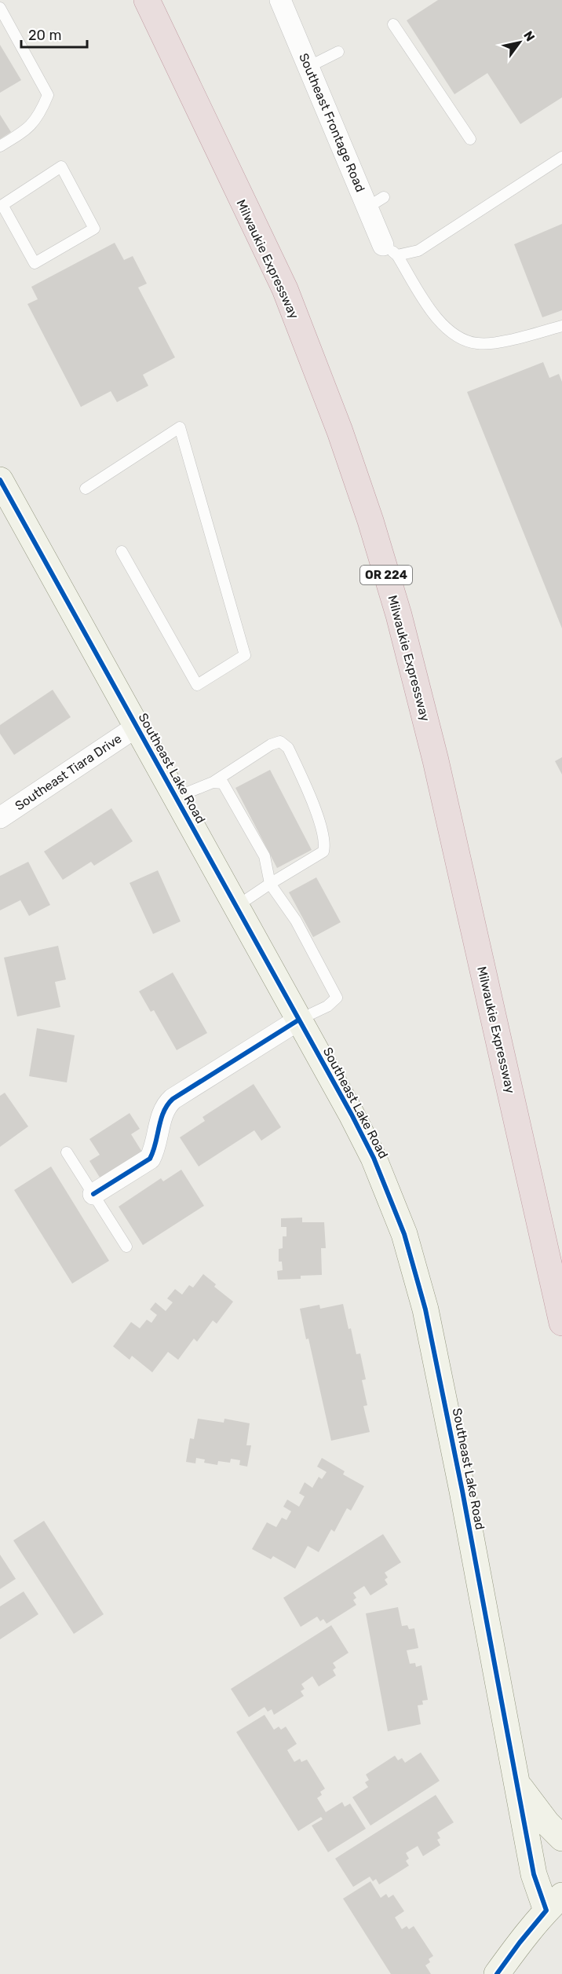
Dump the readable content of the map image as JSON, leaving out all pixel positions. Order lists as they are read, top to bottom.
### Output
{
  "streets": {
    "highway": ["Milwaukie Expressway", "OR 224"],
    "street": ["Southeast Frontage Road", "Southeast Lake Road", "Southeast Tiara Drive"]
  },
  "crossings": [
    ["Southeast Lake Road", "Southeast Tiara Drive"]
  ],
  "scale_bar": "20 m",
  "north": "top right"
}
